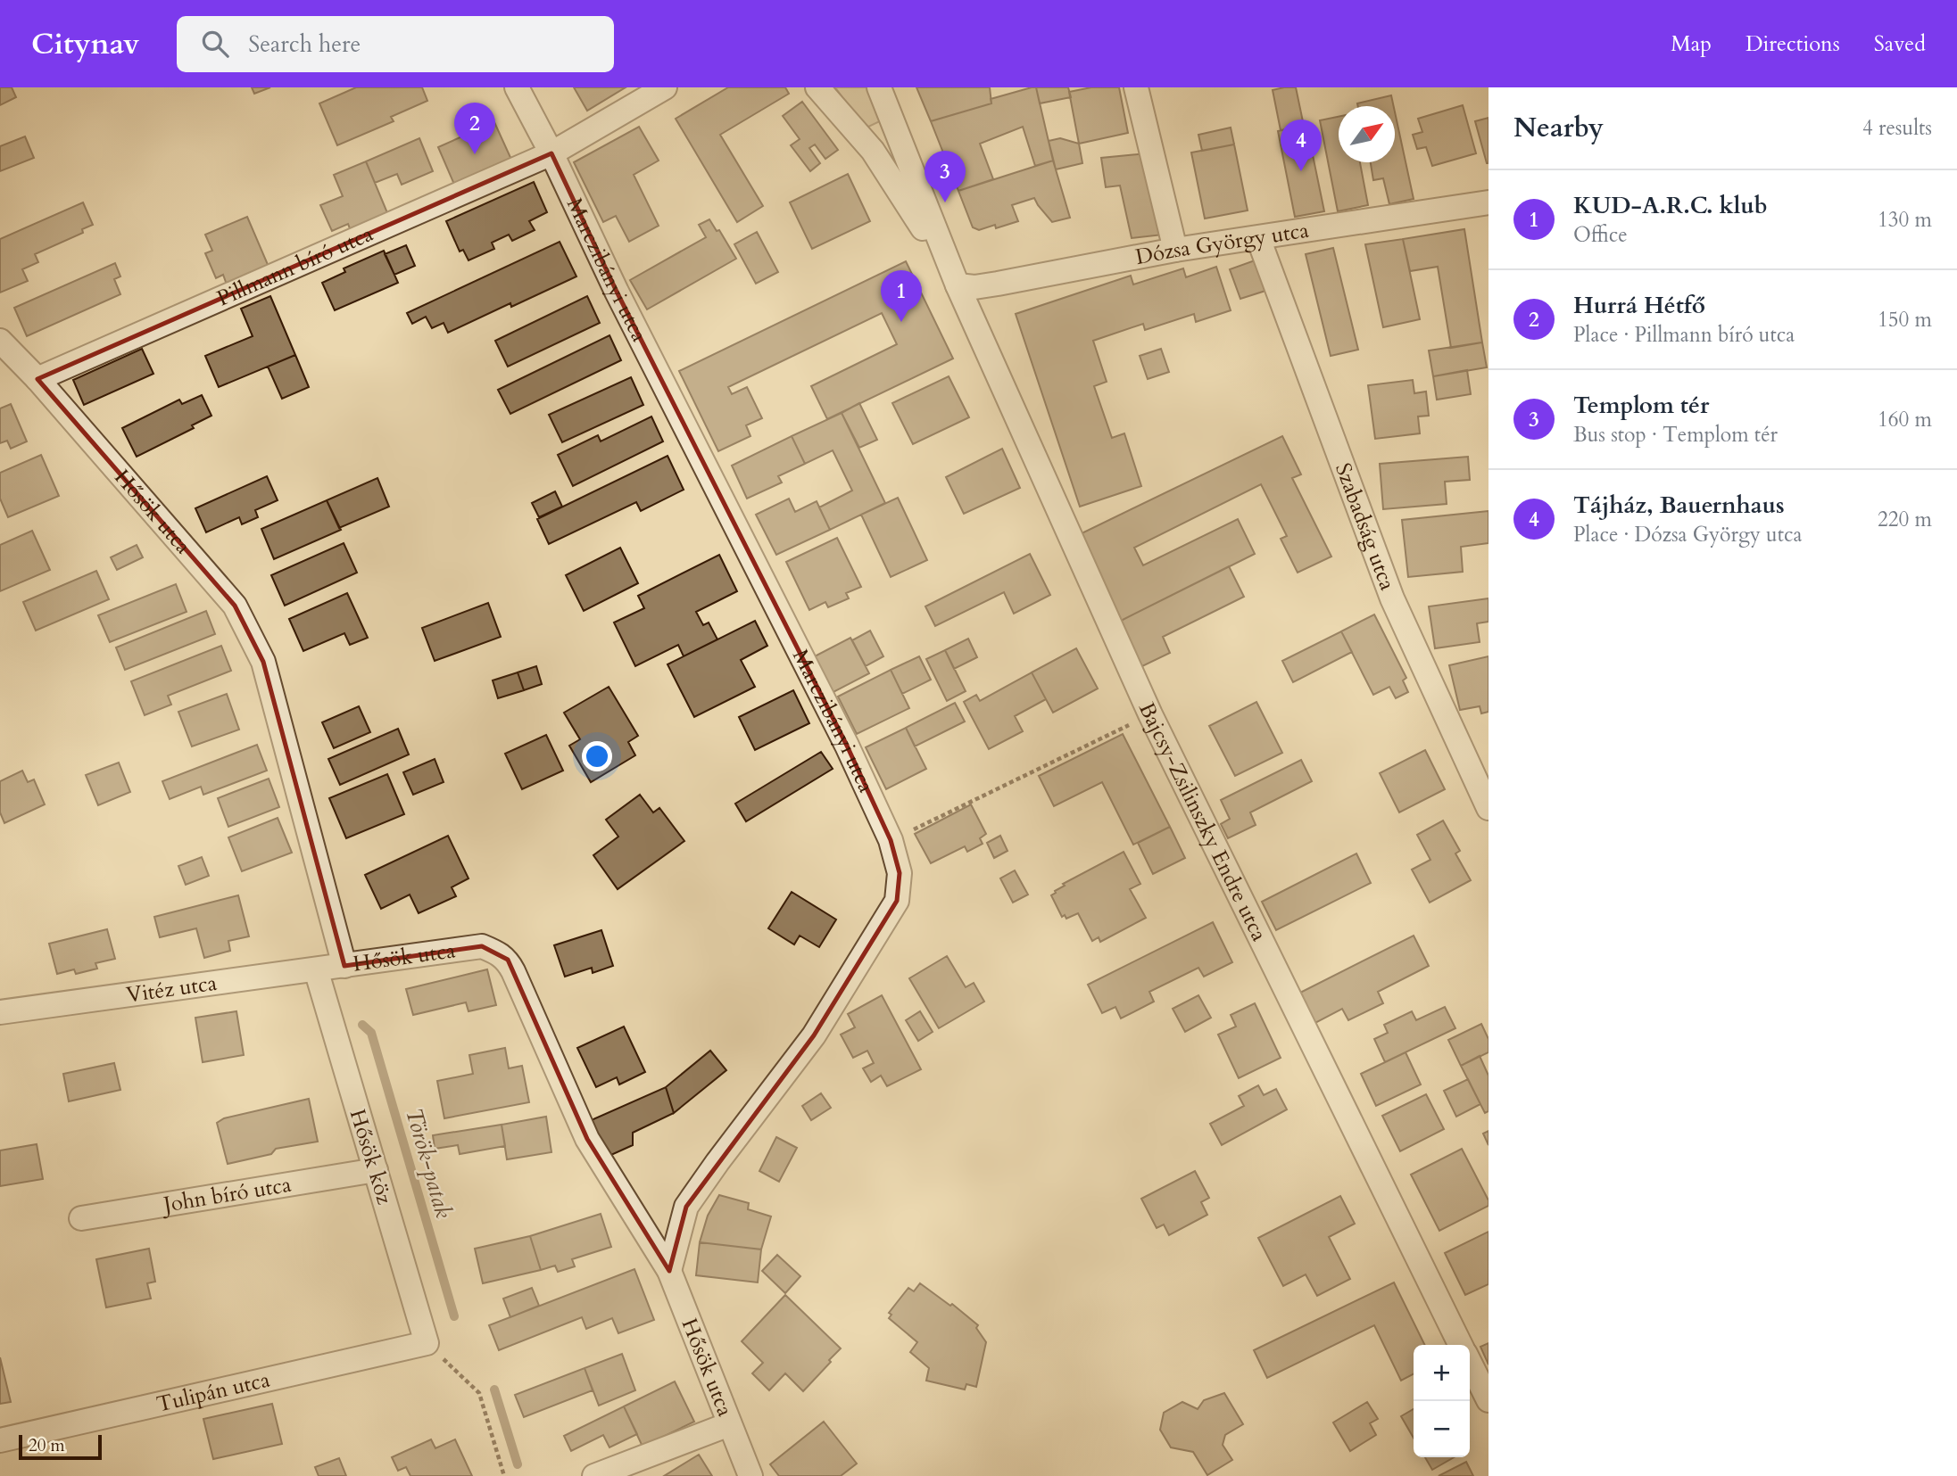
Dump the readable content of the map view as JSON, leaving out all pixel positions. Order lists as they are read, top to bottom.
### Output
{
  "streets": {
    "street": [
      "Dózsa György utca",
      "Pillmann bíró utca",
      "Marczibányi utca",
      "Hősök utca",
      "Szabadság utca",
      "Bajcsy-Zsilinszky Endre utca",
      "Vitéz utca",
      "Hősök köz",
      "John bíró utca",
      "Tulipán utca"
    ]
  },
  "crossings": [
    ["Dózsa György utca", "Szabadság utca"],
    ["Dózsa György utca", "Bajcsy-Zsilinszky Endre utca"],
    ["Pillmann bíró utca", "Marczibányi utca"],
    ["Pillmann bíró utca", "Hősök utca"],
    ["Marczibányi utca", "Hősök utca"],
    ["Hősök utca", "Vitéz utca"],
    ["Vitéz utca", "Hősök köz"],
    ["Hősök köz", "John bíró utca"],
    ["Hősök köz", "Tulipán utca"]
  ],
  "water": ["Török-patak"],
  "scale_bar": "20 m",
  "north": "top right",
  "page": {
    "header": "Citynav",
    "search": "Search here",
    "nav": ["Map", "Directions", "Saved"],
    "heading": ["Nearby", "4 results"],
    "pins": [
      "2",
      "4",
      "3",
      "1"
    ],
    "list": [
      {
        "mark": "1",
        "name": "KUD-A.R.C. klub",
        "note": "Office",
        "value": "130 m"
      },
      {
        "mark": "2",
        "name": "Hurrá Hétfő",
        "note": "Place · Pillmann bíró utca",
        "value": "150 m"
      },
      {
        "mark": "3",
        "name": "Templom tér",
        "note": "Bus stop · Templom tér",
        "value": "160 m"
      },
      {
        "mark": "4",
        "name": "Tájház, Bauernhaus",
        "note": "Place · Dózsa György utca",
        "value": "220 m"
      }
    ],
    "map_buttons": ["+", "−"],
    "scale": "20 m"
  }
}
